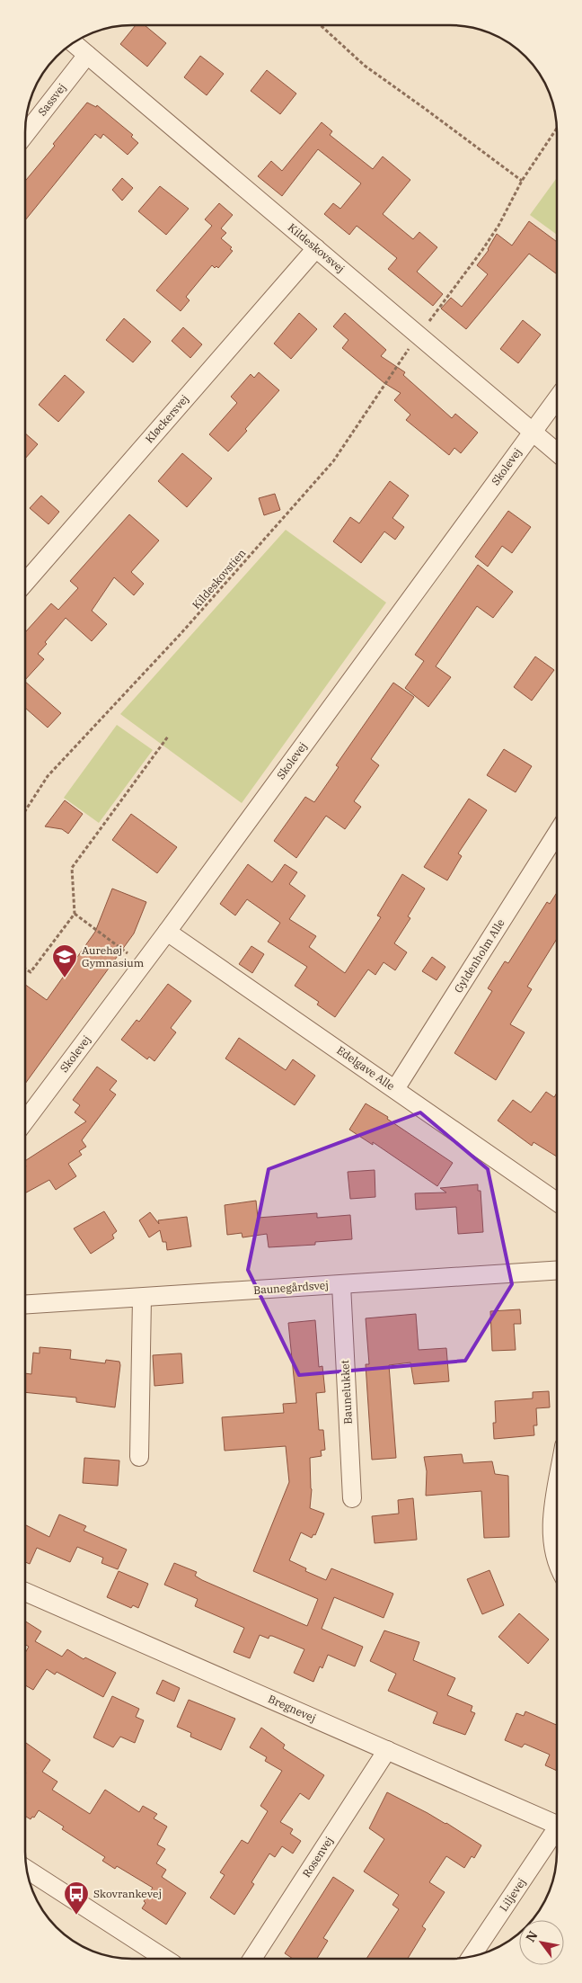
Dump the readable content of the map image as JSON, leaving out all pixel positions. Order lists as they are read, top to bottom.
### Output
{
  "streets": {
    "street": [
      "Sassvej",
      "Kildeskovsvej",
      "Kløckersvej",
      "Skolevej",
      "Gyldenholm Alle",
      "Edelgave Alle",
      "Baunegårdsvej",
      "Baunelukket",
      "Bregnevej",
      "Rosenvej",
      "Liljevej"
    ],
    "path": ["Kildeskovstien"]
  },
  "crossings": [
    ["Sassvej", "Kildeskovsvej"],
    ["Kildeskovsvej", "Kløckersvej"],
    ["Kildeskovsvej", "Skolevej"],
    ["Kildeskovsvej", "Kildeskovstien"],
    ["Skolevej", "Edelgave Alle"],
    ["Gyldenholm Alle", "Edelgave Alle"],
    ["Baunegårdsvej", "Baunelukket"],
    ["Bregnevej", "Rosenvej"]
  ],
  "places": {
    "school or university": ["Aurehøj Gymnasium"],
    "bus stop": ["Skovrankevej"]
  },
  "north": "top left"
}
